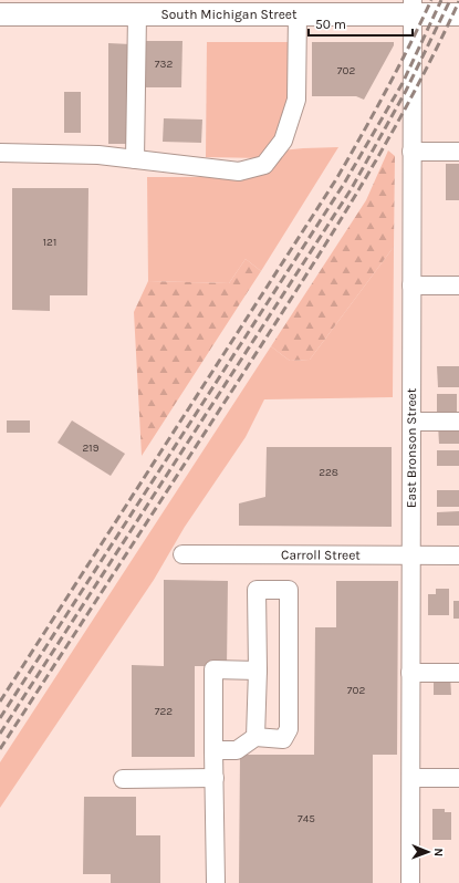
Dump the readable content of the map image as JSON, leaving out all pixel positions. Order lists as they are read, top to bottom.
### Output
{
  "streets": {
    "main road": ["South Michigan Street"],
    "street": ["East Bronson Street", "Carroll Street"]
  },
  "crossings": [
    ["South Michigan Street", "East Bronson Street"],
    ["East Bronson Street", "Carroll Street"]
  ],
  "house_numbers": [
    "732",
    "702",
    "121",
    "219",
    "228",
    "702",
    "722",
    "745"
  ],
  "scale_bar": "50 m",
  "north": "right"
}
